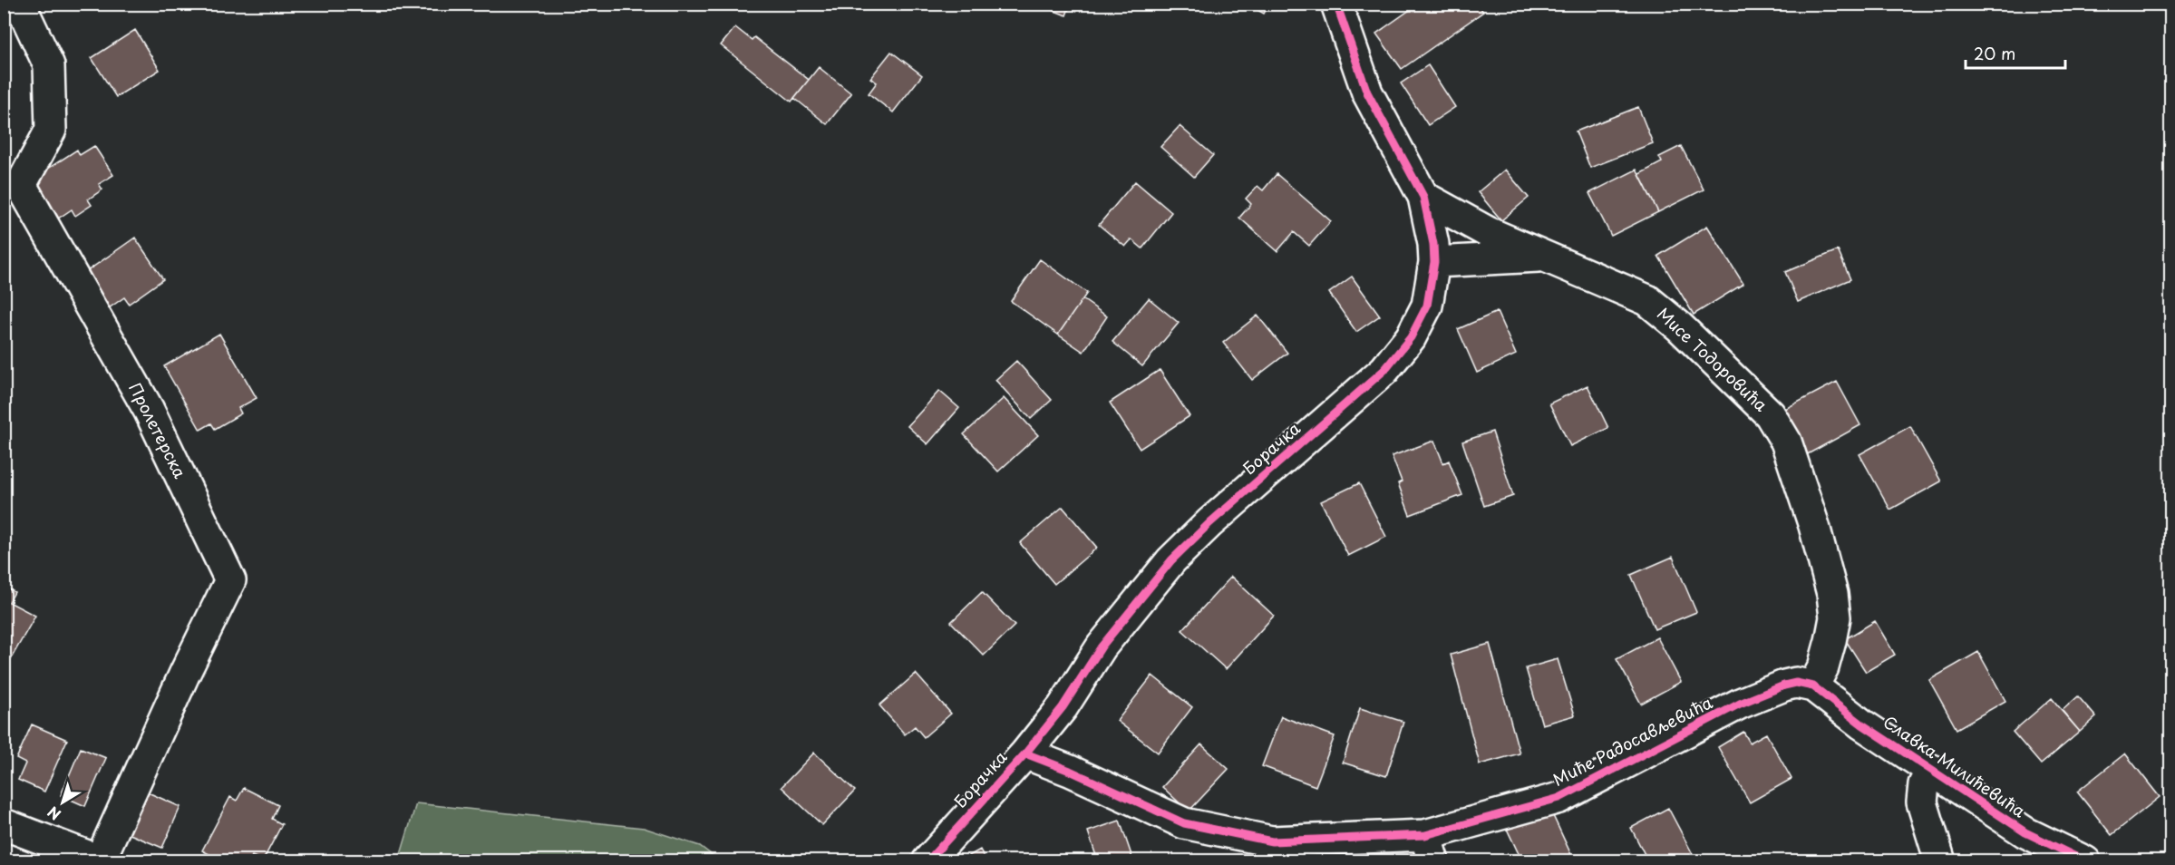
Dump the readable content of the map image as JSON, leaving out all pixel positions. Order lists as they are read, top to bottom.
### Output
{
  "streets": {
    "street": [
      "Мисе Тодоровића",
      "Пролетерска",
      "Борачка",
      "Миће Радосављевића",
      "Славка Милићевића"
    ]
  },
  "crossings": [
    ["Мисе Тодоровића", "Борачка"],
    ["Мисе Тодоровића", "Миће Радосављевића"],
    ["Мисе Тодоровића", "Славка Милићевића"],
    ["Борачка", "Миће Радосављевића"],
    ["Миће Радосављевића", "Славка Милићевића"]
  ],
  "scale_bar": "20 m",
  "north": "bottom left"
}
